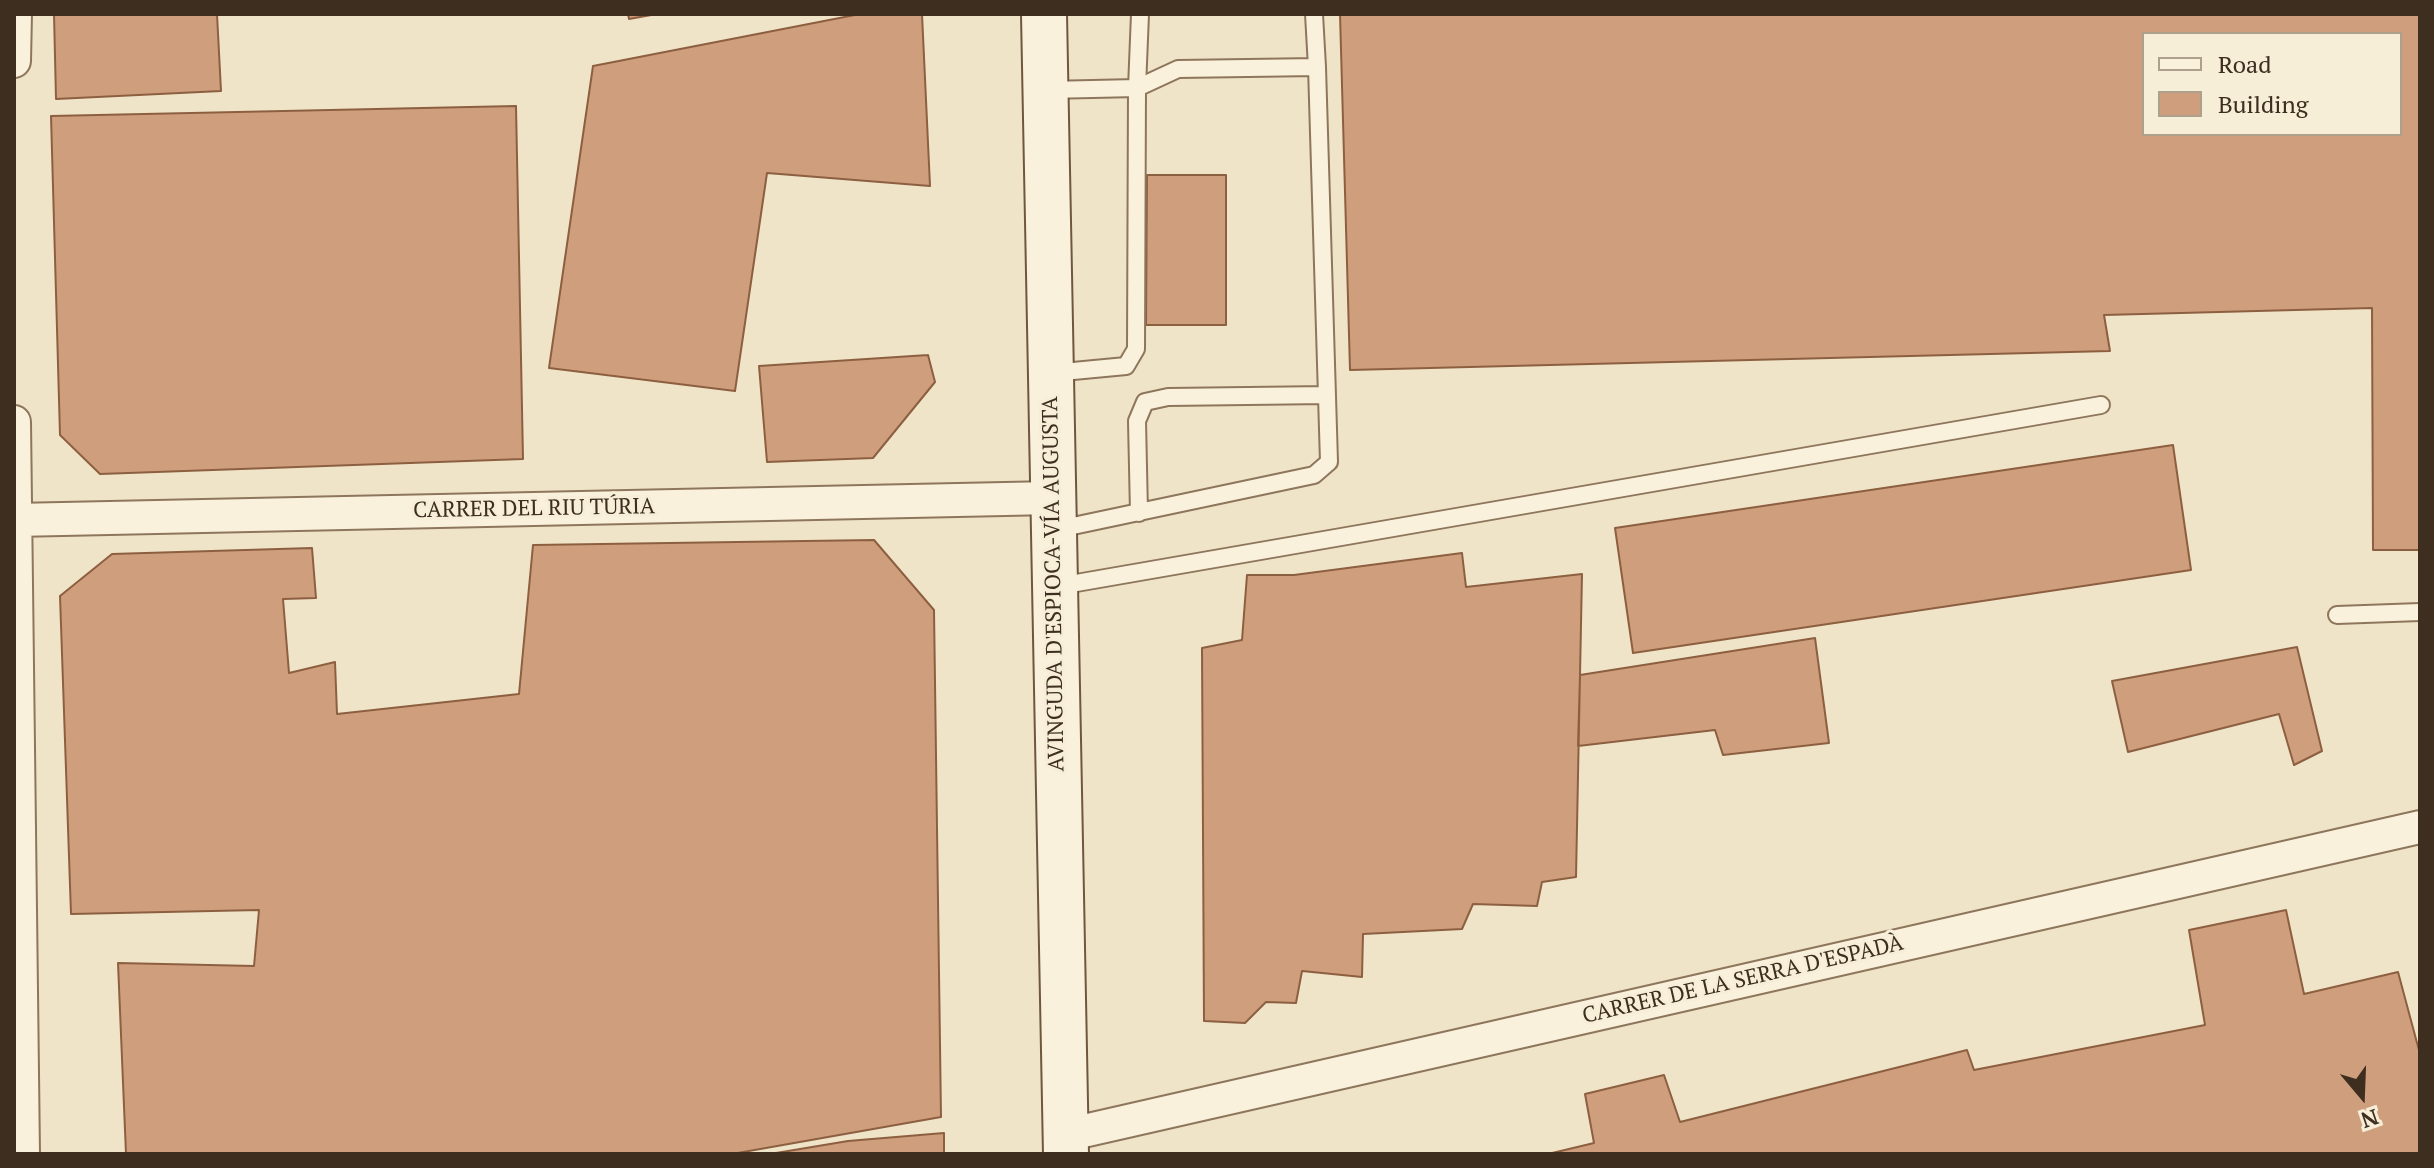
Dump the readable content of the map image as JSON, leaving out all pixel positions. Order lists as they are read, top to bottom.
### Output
{
  "streets": {
    "street": ["CARRER DEL RIU TÚRIA", "AVINGUDA D'ESPIOCA-VÍA AUGUSTA", "CARRER DE LA SERRA D'ESPADÀ"]
  },
  "crossings": [
    ["CARRER DEL RIU TÚRIA", "AVINGUDA D'ESPIOCA-VÍA AUGUSTA"],
    ["AVINGUDA D'ESPIOCA-VÍA AUGUSTA", "CARRER DE LA SERRA D'ESPADÀ"]
  ],
  "legend": ["Road", "Building"],
  "north": "bottom"
}
